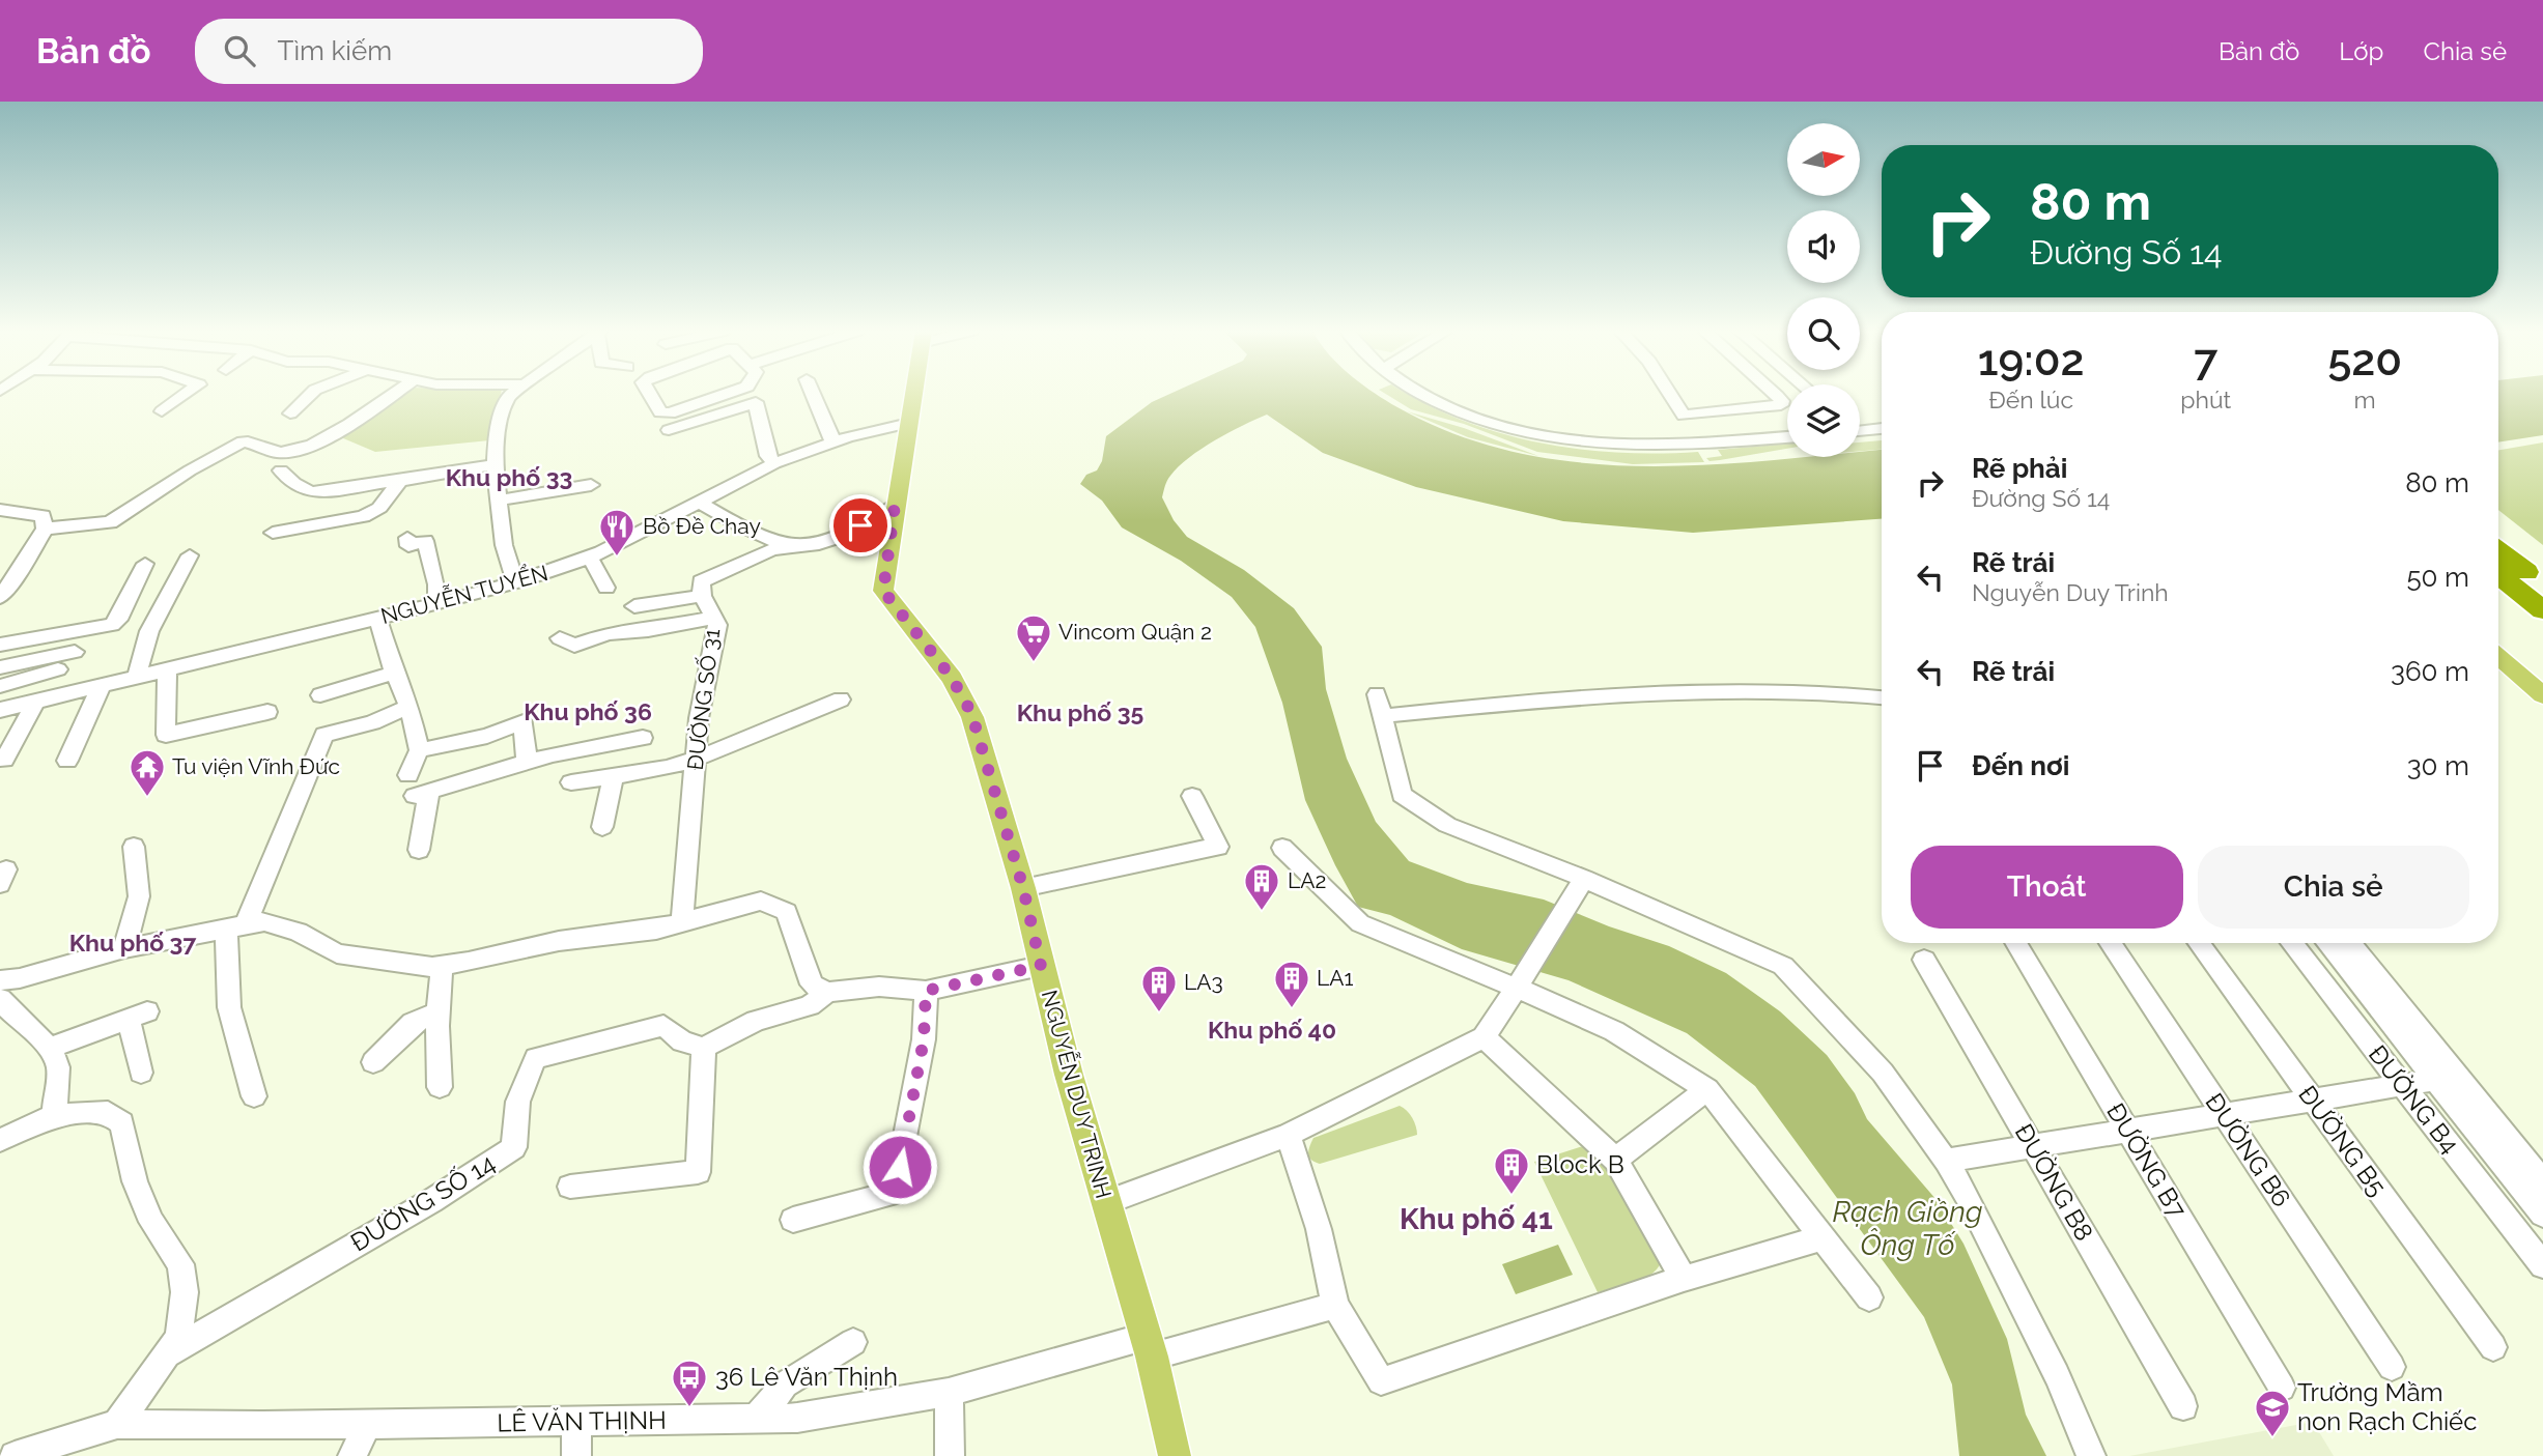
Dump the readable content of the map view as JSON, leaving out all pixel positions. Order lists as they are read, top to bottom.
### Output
{
  "streets": {
    "main road": ["NGUYỄN DUY TRINH"],
    "street": [
      "NGUYỄN TUYỂN",
      "ĐƯỜNG SỐ 31",
      "ĐƯỜNG B4",
      "ĐƯỜNG B5",
      "ĐƯỜNG B6",
      "ĐƯỜNG B7",
      "ĐƯỜNG B8",
      "ĐƯỜNG SỐ 14",
      "LÊ VĂN THỊNH"
    ]
  },
  "crossings": [
    ["NGUYỄN TUYỂN", "NGUYỄN DUY TRINH"],
    ["NGUYỄN DUY TRINH", "LÊ VĂN THỊNH"]
  ],
  "districts": [
    "Khu phố 33",
    "Khu phố 36",
    "Khu phố 35",
    "Khu phố 37",
    "Khu phố 40",
    "Khu phố 41"
  ],
  "water": ["Rạch Giồng Ông Tố"],
  "places": {
    "restaurant": ["Bồ Đề Chay"],
    "supermarket": ["Vincom Quận 2"],
    "temple": ["Tu viện Vĩnh Đức"],
    "building": [
      "LA2",
      "LA1",
      "LA3",
      "Block B"
    ],
    "bus stop": ["36 Lê Văn Thịnh"],
    "school or university": ["Trường Mầm non Rạch Chiếc"]
  },
  "north": "right",
  "page": {
    "header": "Bản đồ",
    "search": "Tìm kiếm",
    "nav": ["Bản đồ", "Lớp", "Chia sẻ"],
    "turn": ["80 m", "Đường Số 14"],
    "eta": [
      "19:02",
      "Đến lúc",
      "7",
      "phút",
      "520",
      "m"
    ],
    "list": [
      {
        "name": "Rẽ phải",
        "note": "Đường Số 14",
        "value": "80 m"
      },
      {
        "name": "Rẽ trái",
        "note": "Nguyễn Duy Trinh",
        "value": "50 m"
      },
      {
        "name": "Rẽ trái",
        "value": "360 m"
      },
      {
        "name": "Đến nơi",
        "value": "30 m"
      }
    ],
    "buttons": ["Thoát", "Chia sẻ"]
  }
}
